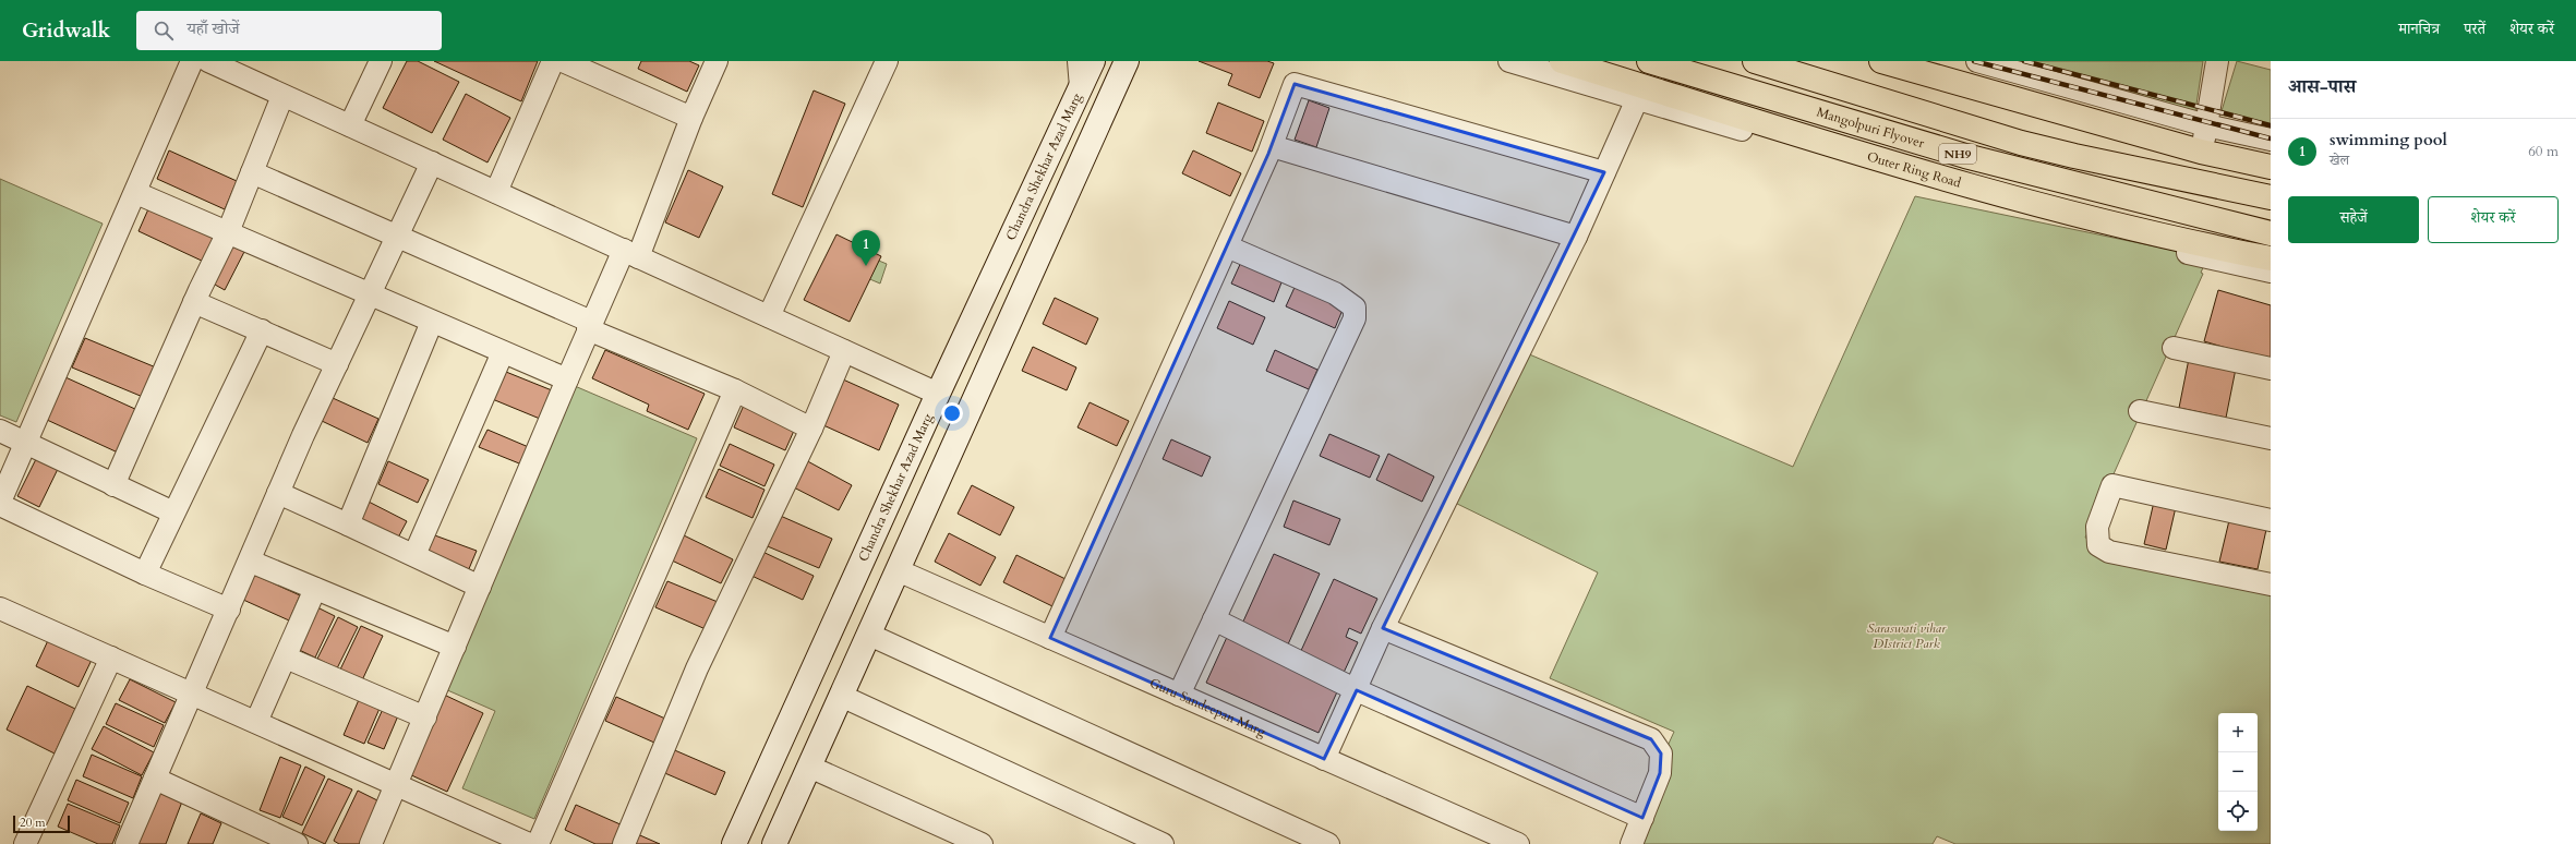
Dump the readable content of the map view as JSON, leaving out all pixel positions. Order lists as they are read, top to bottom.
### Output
{
  "streets": {
    "main road": ["Mangolpuri Flyover", "NH9", "Outer Ring Road"],
    "street": ["Chandra Shekhar Azad Marg", "Guru Sandeepan Marg"]
  },
  "parks": ["Saraswati vihar DIstrict Park"],
  "scale_bar": "20 m",
  "page": {
    "header": "Gridwalk",
    "search": "यहाँ खोजें",
    "nav": ["मानचित्र", "परतें", "शेयर करें"],
    "heading": "आस-पास",
    "list": [
      {
        "mark": "1",
        "name": "swimming pool",
        "note": "खेल",
        "value": "60 m"
      }
    ],
    "buttons": ["सहेजें", "शेयर करें"],
    "pins": "1",
    "map_buttons": ["+", "−"],
    "scale": "20 m"
  }
}
